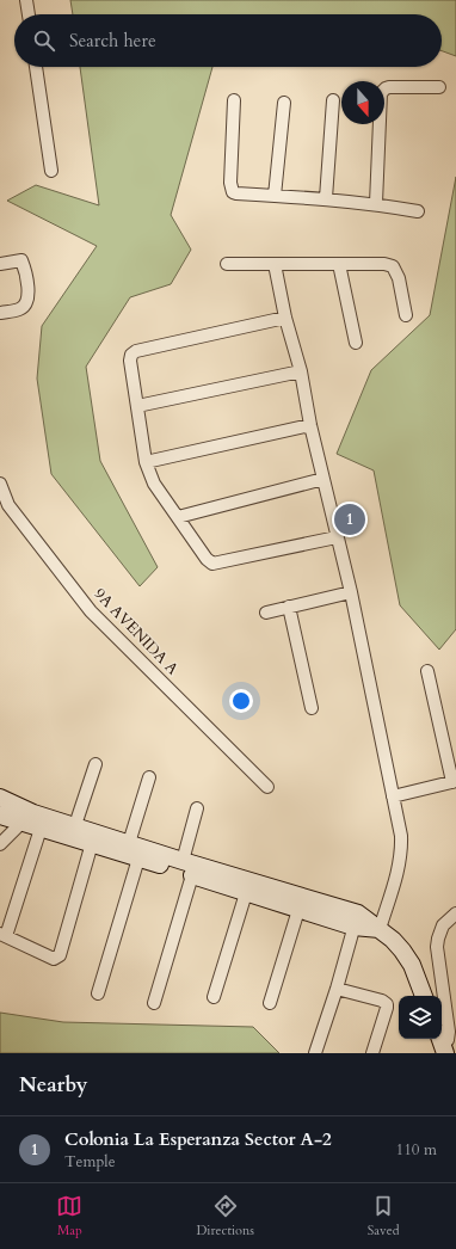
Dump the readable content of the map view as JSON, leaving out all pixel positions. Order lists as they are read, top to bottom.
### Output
{
  "streets": {
    "street": ["9A AVENIDA A"]
  },
  "north": "bottom",
  "page": {
    "search": "Search here",
    "pins": "1",
    "heading": "Nearby",
    "list": [
      {
        "mark": "1",
        "name": "Colonia La Esperanza Sector A-2",
        "note": "Temple",
        "value": "110 m"
      }
    ],
    "nav": ["Map", "Directions", "Saved"]
  }
}
